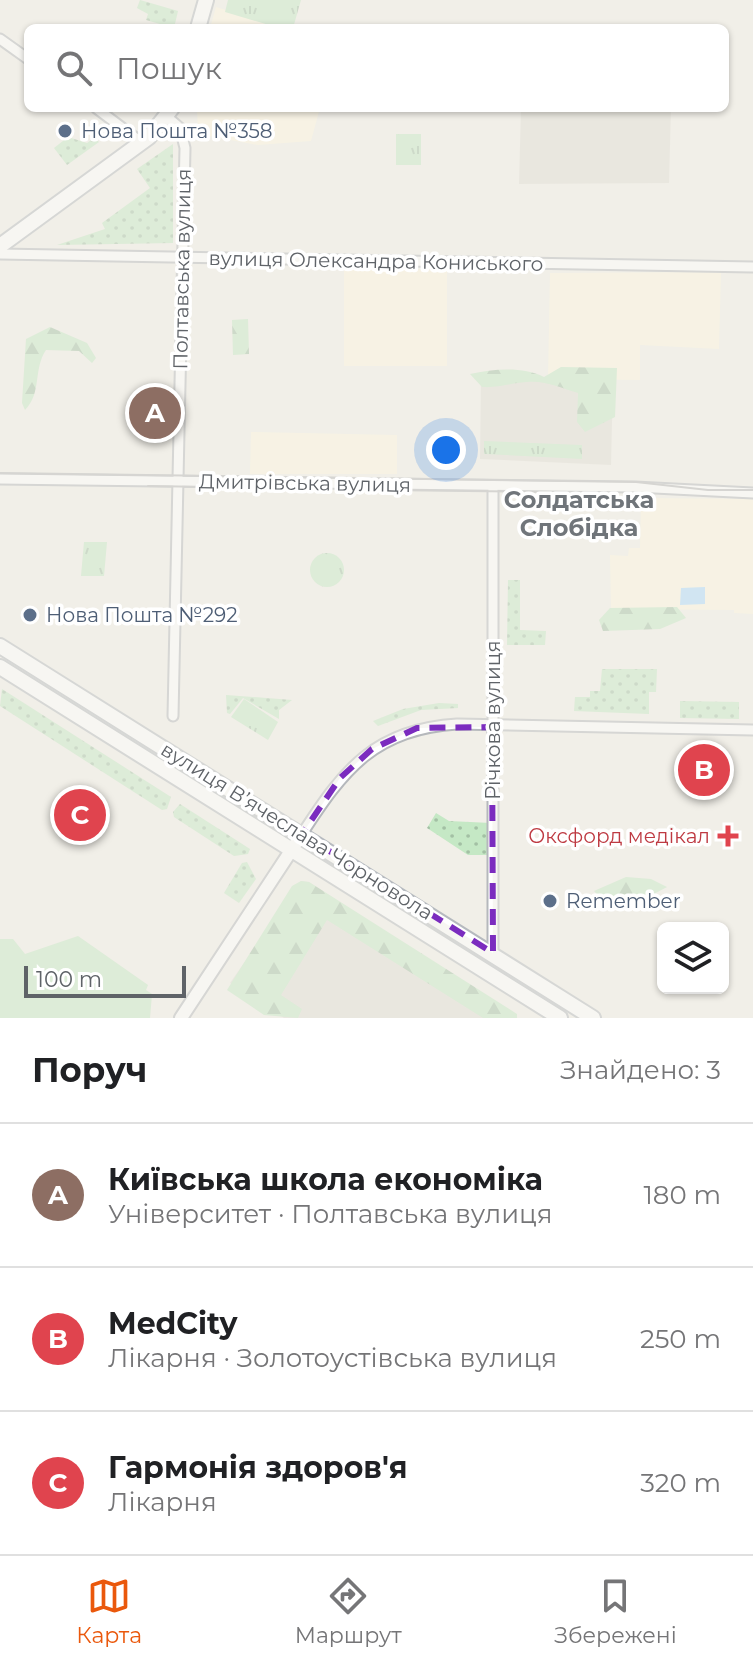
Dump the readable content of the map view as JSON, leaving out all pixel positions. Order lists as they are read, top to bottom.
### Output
{
  "streets": {
    "main road": ["вулиця Вʼячеслава Чорновола"],
    "street": [
      "вулиця Олександра Кониського",
      "Полтавська вулиця",
      "Дмитрівська вулиця",
      "Річкова вулиця"
    ]
  },
  "crossings": [
    ["вулиця Олександра Кониського", "Полтавська вулиця"],
    ["Полтавська вулиця", "Дмитрівська вулиця"],
    ["Дмитрівська вулиця", "Річкова вулиця"],
    ["Річкова вулиця", "вулиця Вʼячеслава Чорновола"]
  ],
  "districts": ["Солдатська Слобідка"],
  "places": {
    "other": ["Нова Пошта №358", "Нова Пошта №292", "Remember"],
    "health": ["Оксфорд медікал"]
  },
  "scale_bar": "100 m",
  "page": {
    "search": "Пошук",
    "pins": ["A", "B", "C"],
    "scale": "100 m",
    "heading": ["Поруч", "Знайдено: 3"],
    "list": [
      {
        "mark": "A",
        "name": "Київська школа економіка",
        "note": "Університет · Полтавська вулиця",
        "value": "180 m"
      },
      {
        "mark": "B",
        "name": "MedCity",
        "note": "Лікарня · Золотоустівська вулиця",
        "value": "250 m"
      },
      {
        "mark": "C",
        "name": "Гармонія здоров'я",
        "note": "Лікарня",
        "value": "320 m"
      }
    ],
    "nav": ["Карта", "Маршрут", "Збережені"]
  }
}
